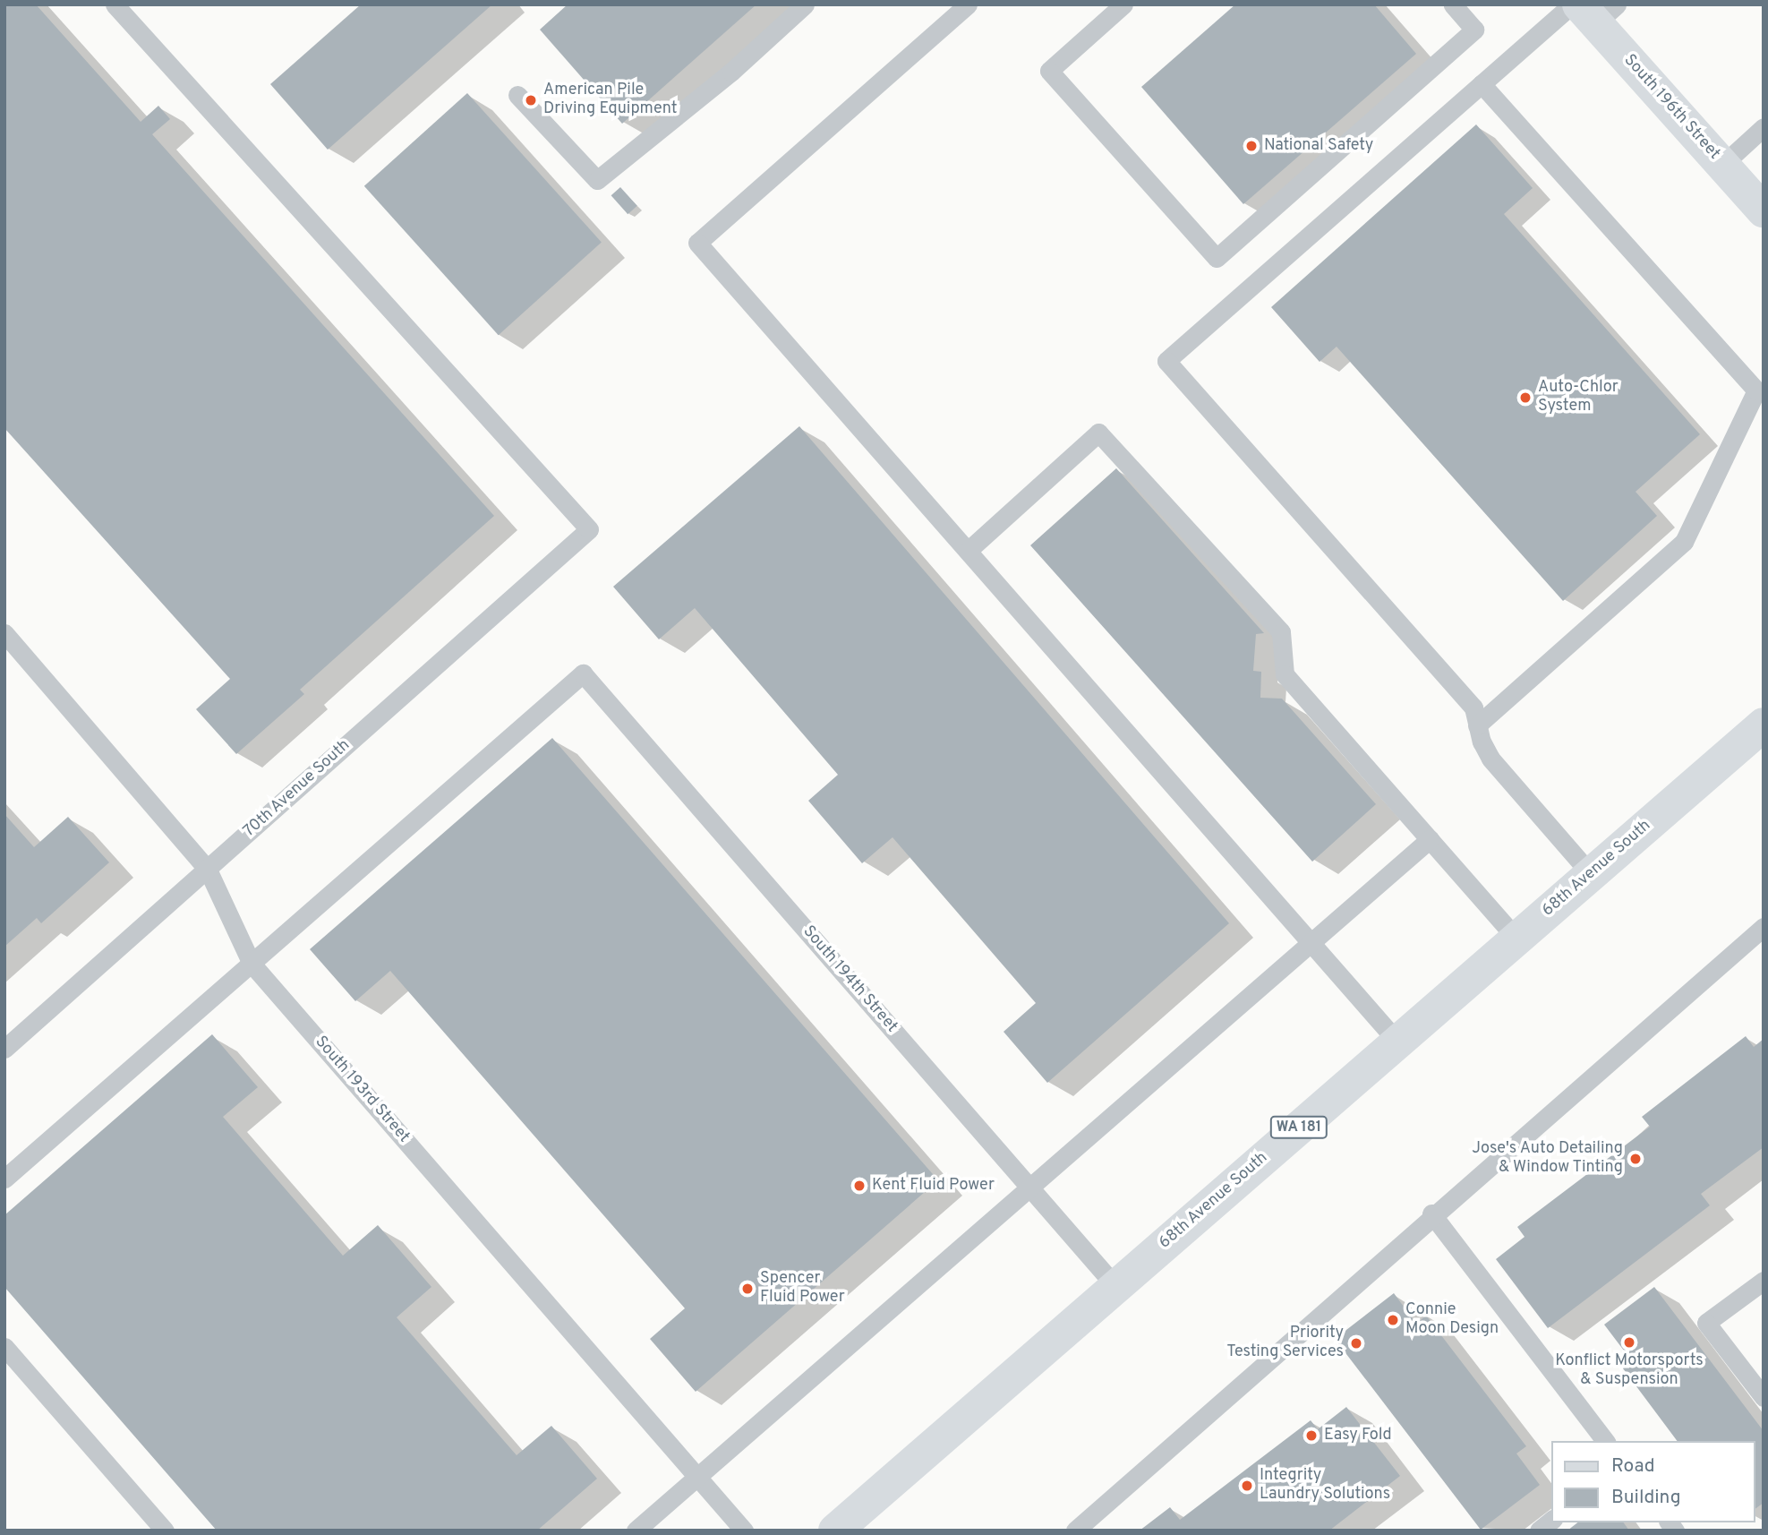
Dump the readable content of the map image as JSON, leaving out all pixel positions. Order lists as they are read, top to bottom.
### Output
{
  "streets": {
    "main road": ["South 196th Street", "68th Avenue South", "WA 181"],
    "lane": ["70th Avenue South", "South 194th Street", "South 193rd Street"]
  },
  "crossings": [
    ["70th Avenue South", "South 193rd Street"],
    ["68th Avenue South", "South 194th Street"],
    ["South 194th Street", "South 193rd Street"]
  ],
  "places": [
    "American Pile Driving Equipment",
    "National Safety",
    "Auto-Chlor System",
    "Jose's Auto Detailing & Window Tinting",
    "Kent Fluid Power",
    "Spencer Fluid Power",
    "Connie Moon Design",
    "Konflict Motorsports & Suspension",
    "Priority Testing Services",
    "Easy Fold",
    "Integrity Laundry Solutions"
  ],
  "legend": ["Road", "Building"]
}
